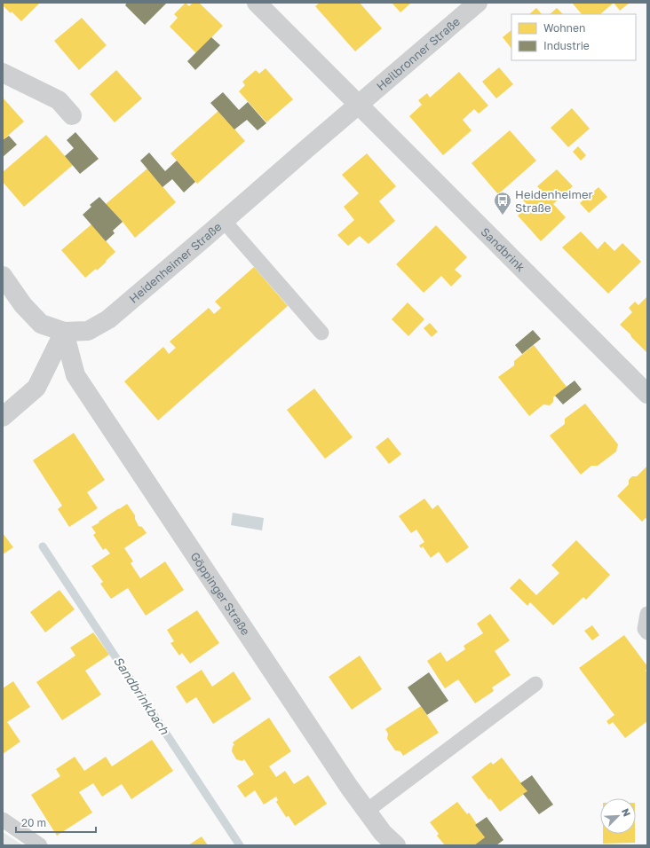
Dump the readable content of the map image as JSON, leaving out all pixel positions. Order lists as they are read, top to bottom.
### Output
{
  "streets": {
    "street": [
      "Heilbronner Straße",
      "Sandbrink",
      "Heidenheimer Straße",
      "Göppinger Straße"
    ]
  },
  "crossings": [
    ["Heilbronner Straße", "Sandbrink"],
    ["Heilbronner Straße", "Heidenheimer Straße"],
    ["Sandbrink", "Heidenheimer Straße"],
    ["Heidenheimer Straße", "Göppinger Straße"]
  ],
  "water": ["Sandbrinkbach"],
  "places": {
    "bus stop": ["Heidenheimer Straße"]
  },
  "legend": ["Wohnen", "Industrie"],
  "scale_bar": "20 m",
  "north": "top right"
}
